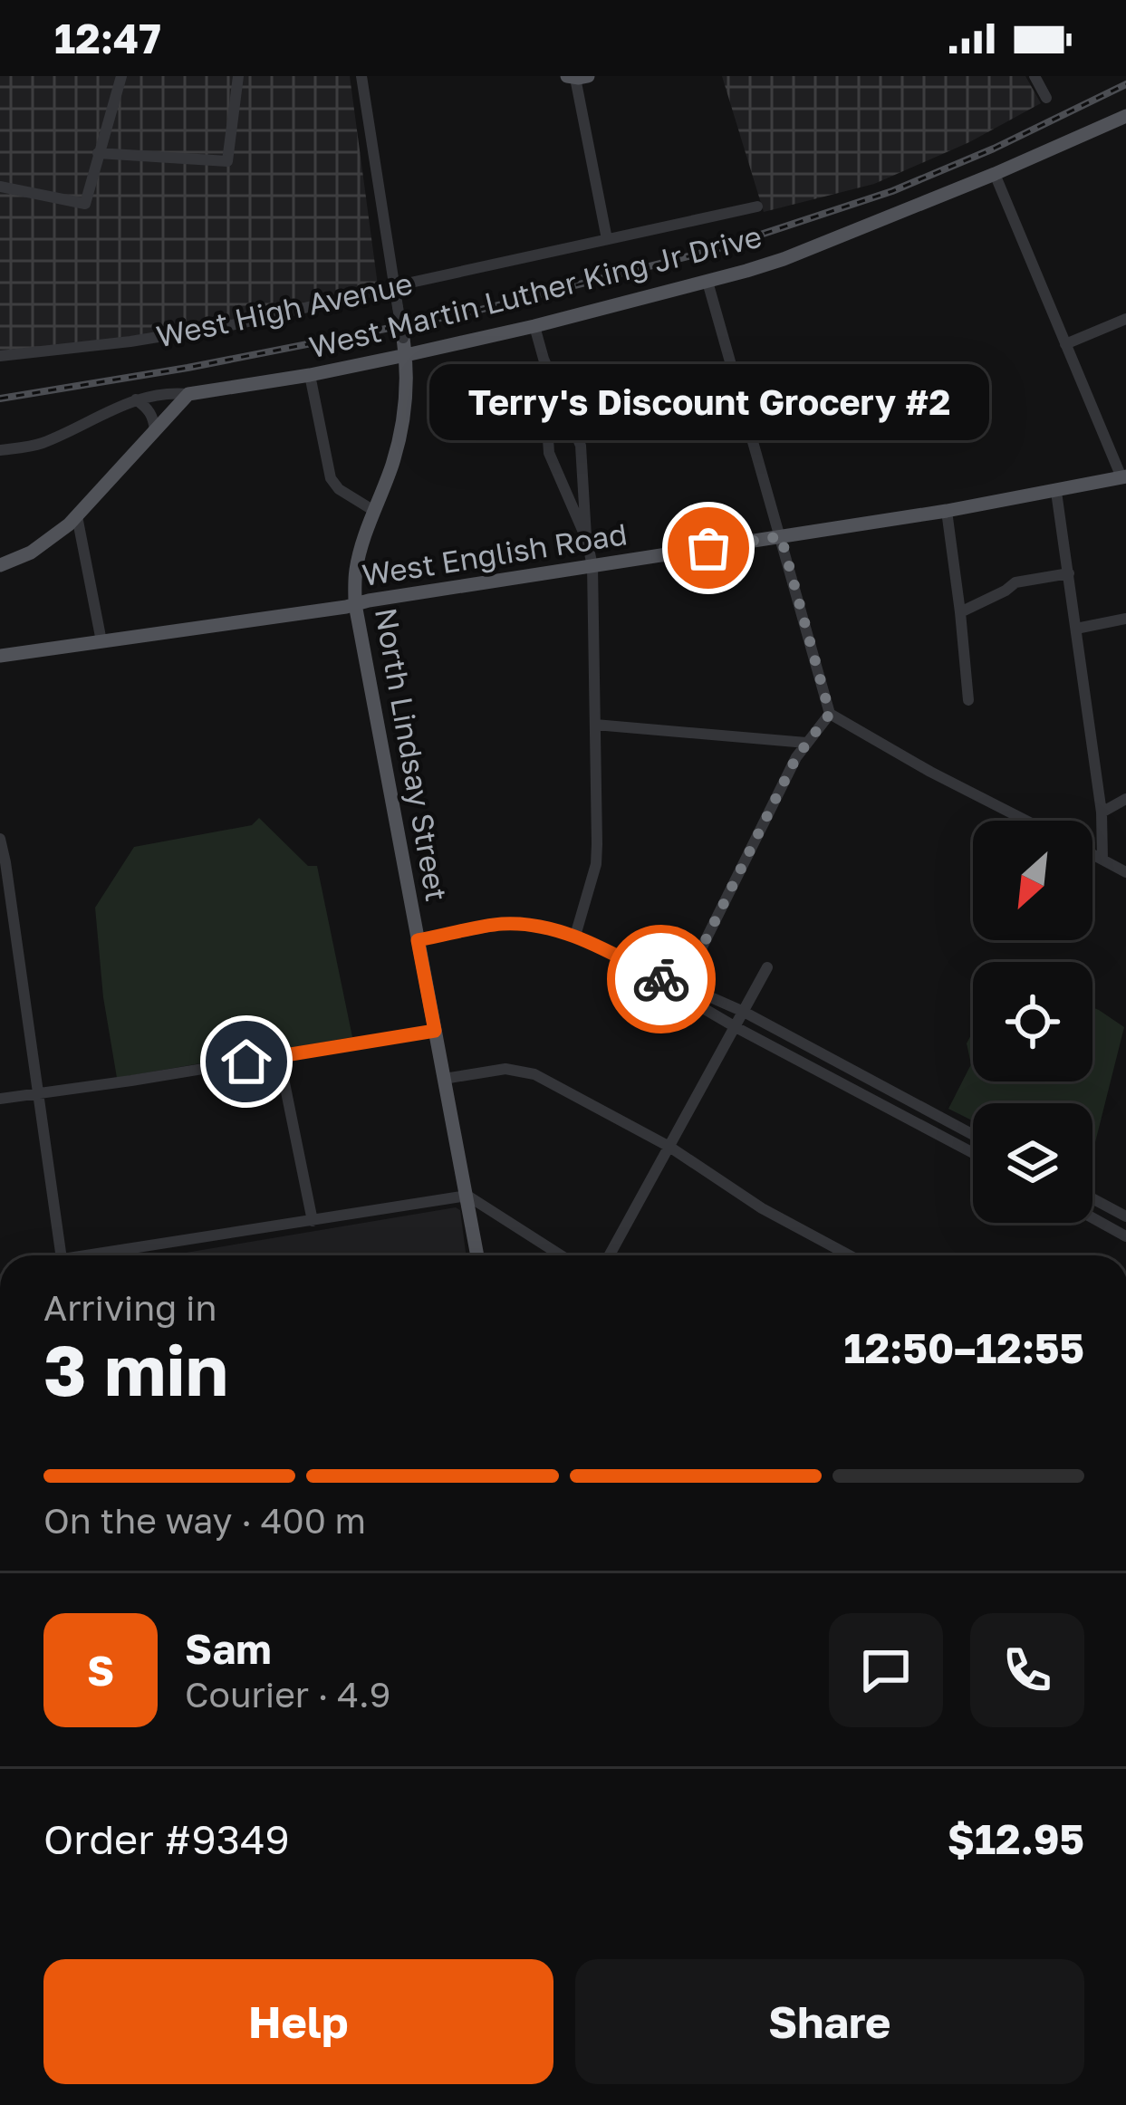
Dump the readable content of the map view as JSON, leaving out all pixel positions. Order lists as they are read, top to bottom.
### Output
{
  "streets": {
    "main road": ["West Martin Luther King Jr Drive", "West English Road", "North Lindsay Street"],
    "street": ["West High Avenue"]
  },
  "crossings": [
    ["West Martin Luther King Jr Drive", "North Lindsay Street"],
    ["West English Road", "North Lindsay Street"]
  ],
  "places": ["Terry's Discount Grocery #2"],
  "north": "bottom left",
  "page": {
    "status": "12:47",
    "bubble": "Terry's Discount Grocery #2",
    "heading": ["3 min", "Arriving in", "12:50–12:55"],
    "panel": [
      "Sam",
      "Courier · 4.9",
      "Order #9349",
      "$12.95"
    ],
    "bar": "On the way · 400 m",
    "round": "S",
    "buttons": ["Help", "Share"]
  }
}
